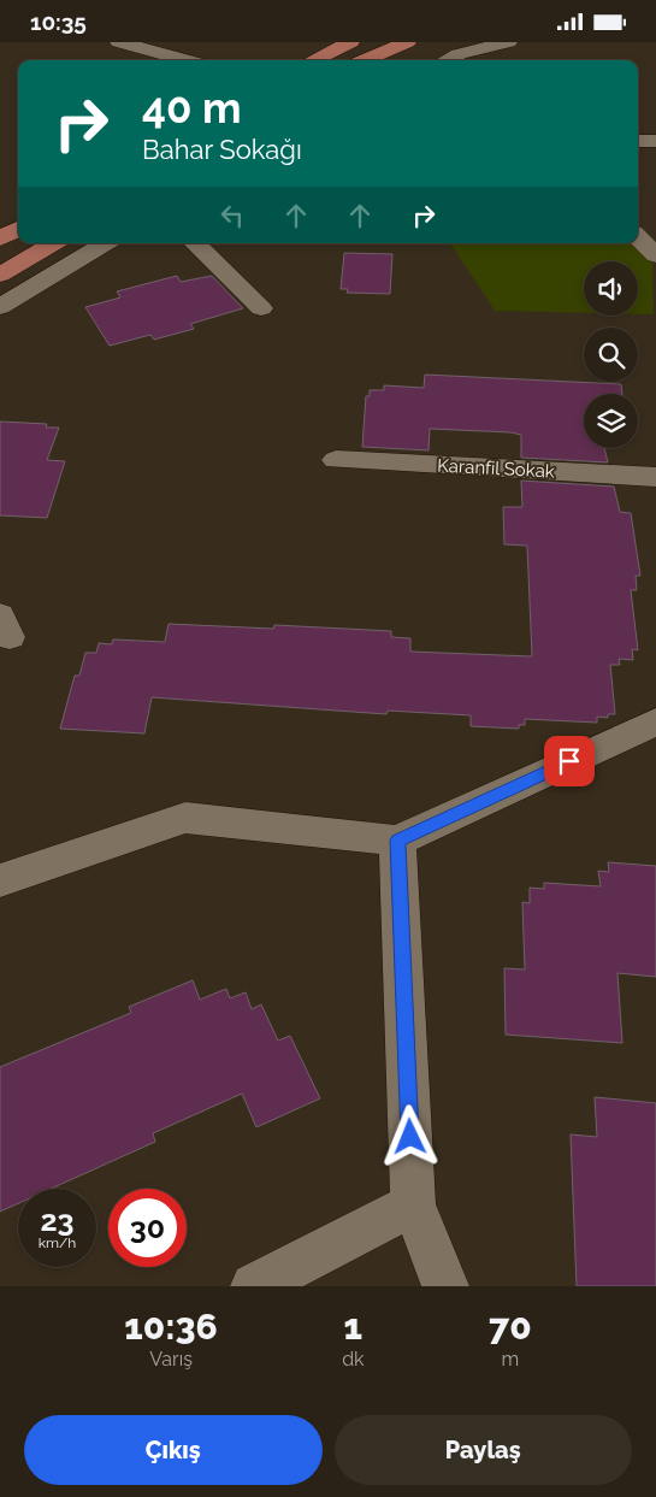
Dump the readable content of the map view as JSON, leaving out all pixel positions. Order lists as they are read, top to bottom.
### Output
{
  "streets": {
    "street": ["Karanfil Sokak"]
  },
  "page": {
    "status": "10:35",
    "turn": ["40 m", "Bahar Sokağı"],
    "speed": "23 km/h",
    "limit": "30",
    "eta": [
      "10:36",
      "Varış",
      "1",
      "dk",
      "70",
      "m"
    ],
    "buttons": ["Çıkış", "Paylaş"]
  }
}
